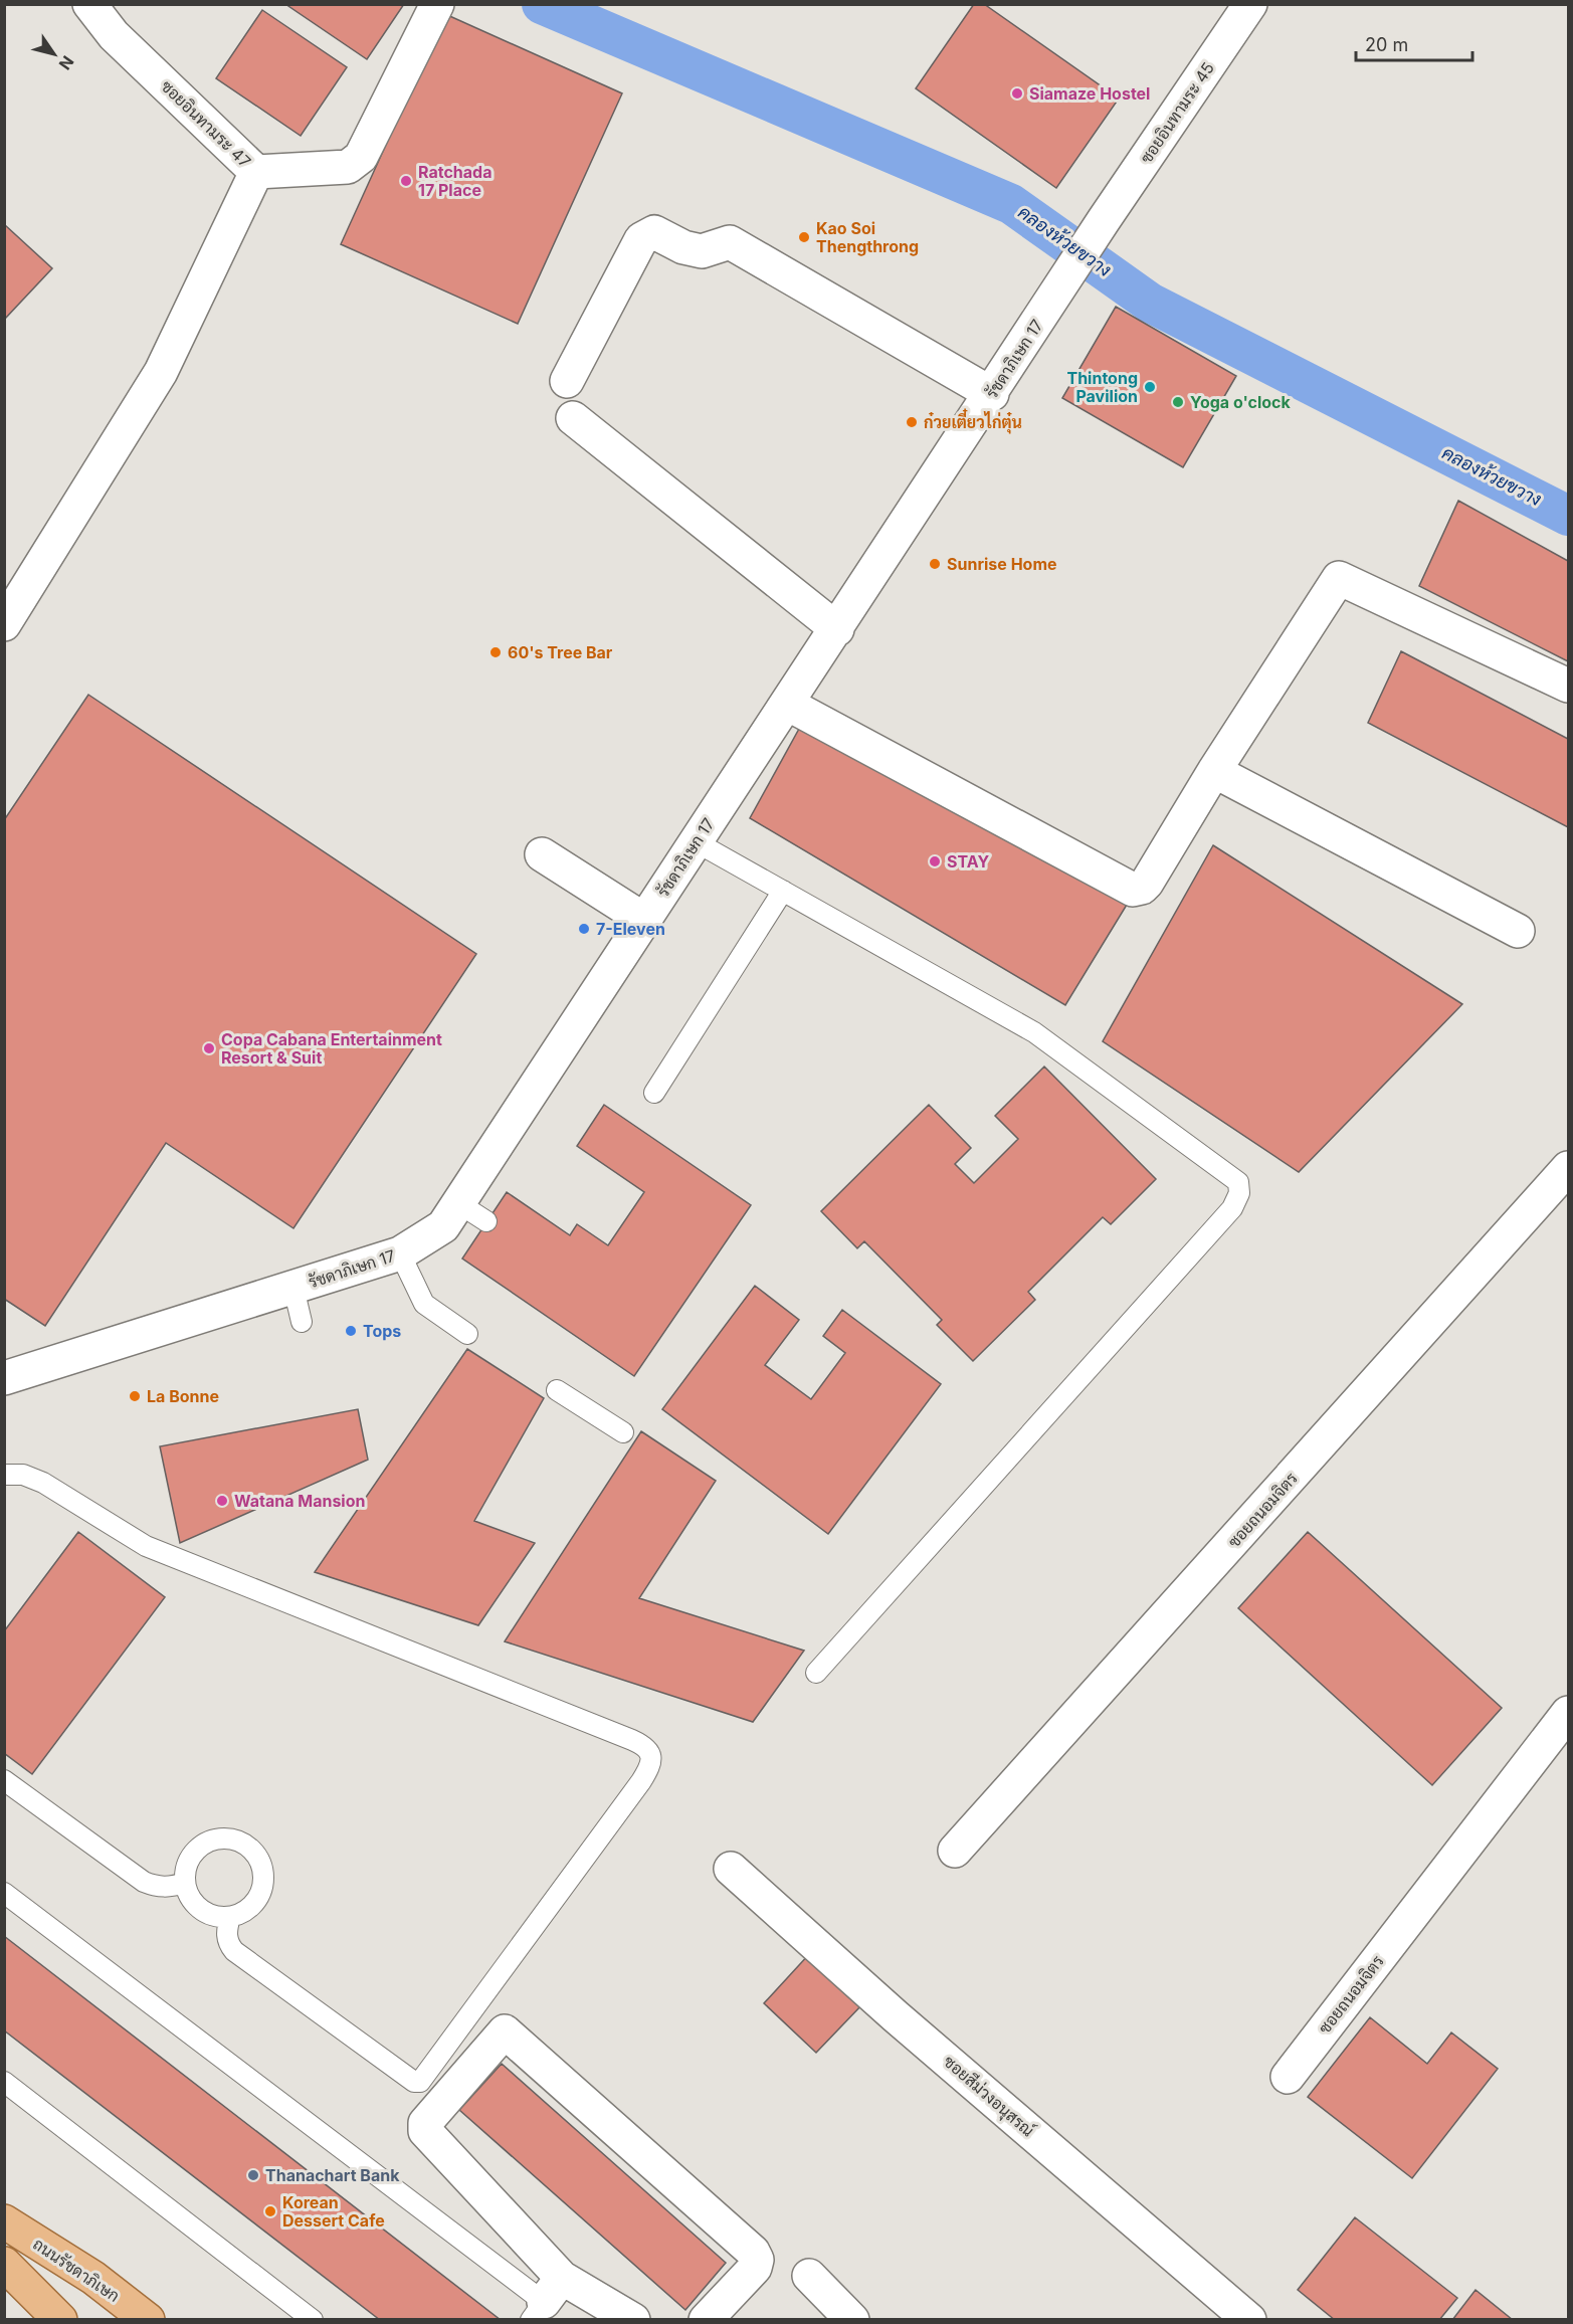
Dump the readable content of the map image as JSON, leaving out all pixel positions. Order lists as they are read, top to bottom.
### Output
{
  "streets": {
    "main road": ["ถนนรัชดาภิเษก"],
    "street": [
      "ซอยอินทามระ 45",
      "ซอยอินทามระ 47",
      "รัชดาภิเษก 17",
      "ซอยถนอมจิตร",
      "ซอยสีม่วงอนุสรณ์"
    ]
  },
  "crossings": [
    ["ซอยอินทามระ 45", "รัชดาภิเษก 17"]
  ],
  "water": ["คลองห้วยขวาง"],
  "places": [
    "Siamaze Hostel",
    "Ratchada 17 Place",
    "Kao Soi Thengthrong",
    "Thintong Pavilion",
    "Yoga o'clock",
    "ก๋วยเตี๋ยวไก่ตุ๋น",
    "Sunrise Home",
    "60's Tree Bar",
    "STAY",
    "7-Eleven",
    "Copa Cabana Entertainment Resort & Suit",
    "Tops",
    "La Bonne",
    "Watana Mansion",
    "Thanachart Bank",
    "Korean Dessert Cafe"
  ],
  "scale_bar": "20 m",
  "north": "bottom right"
}
